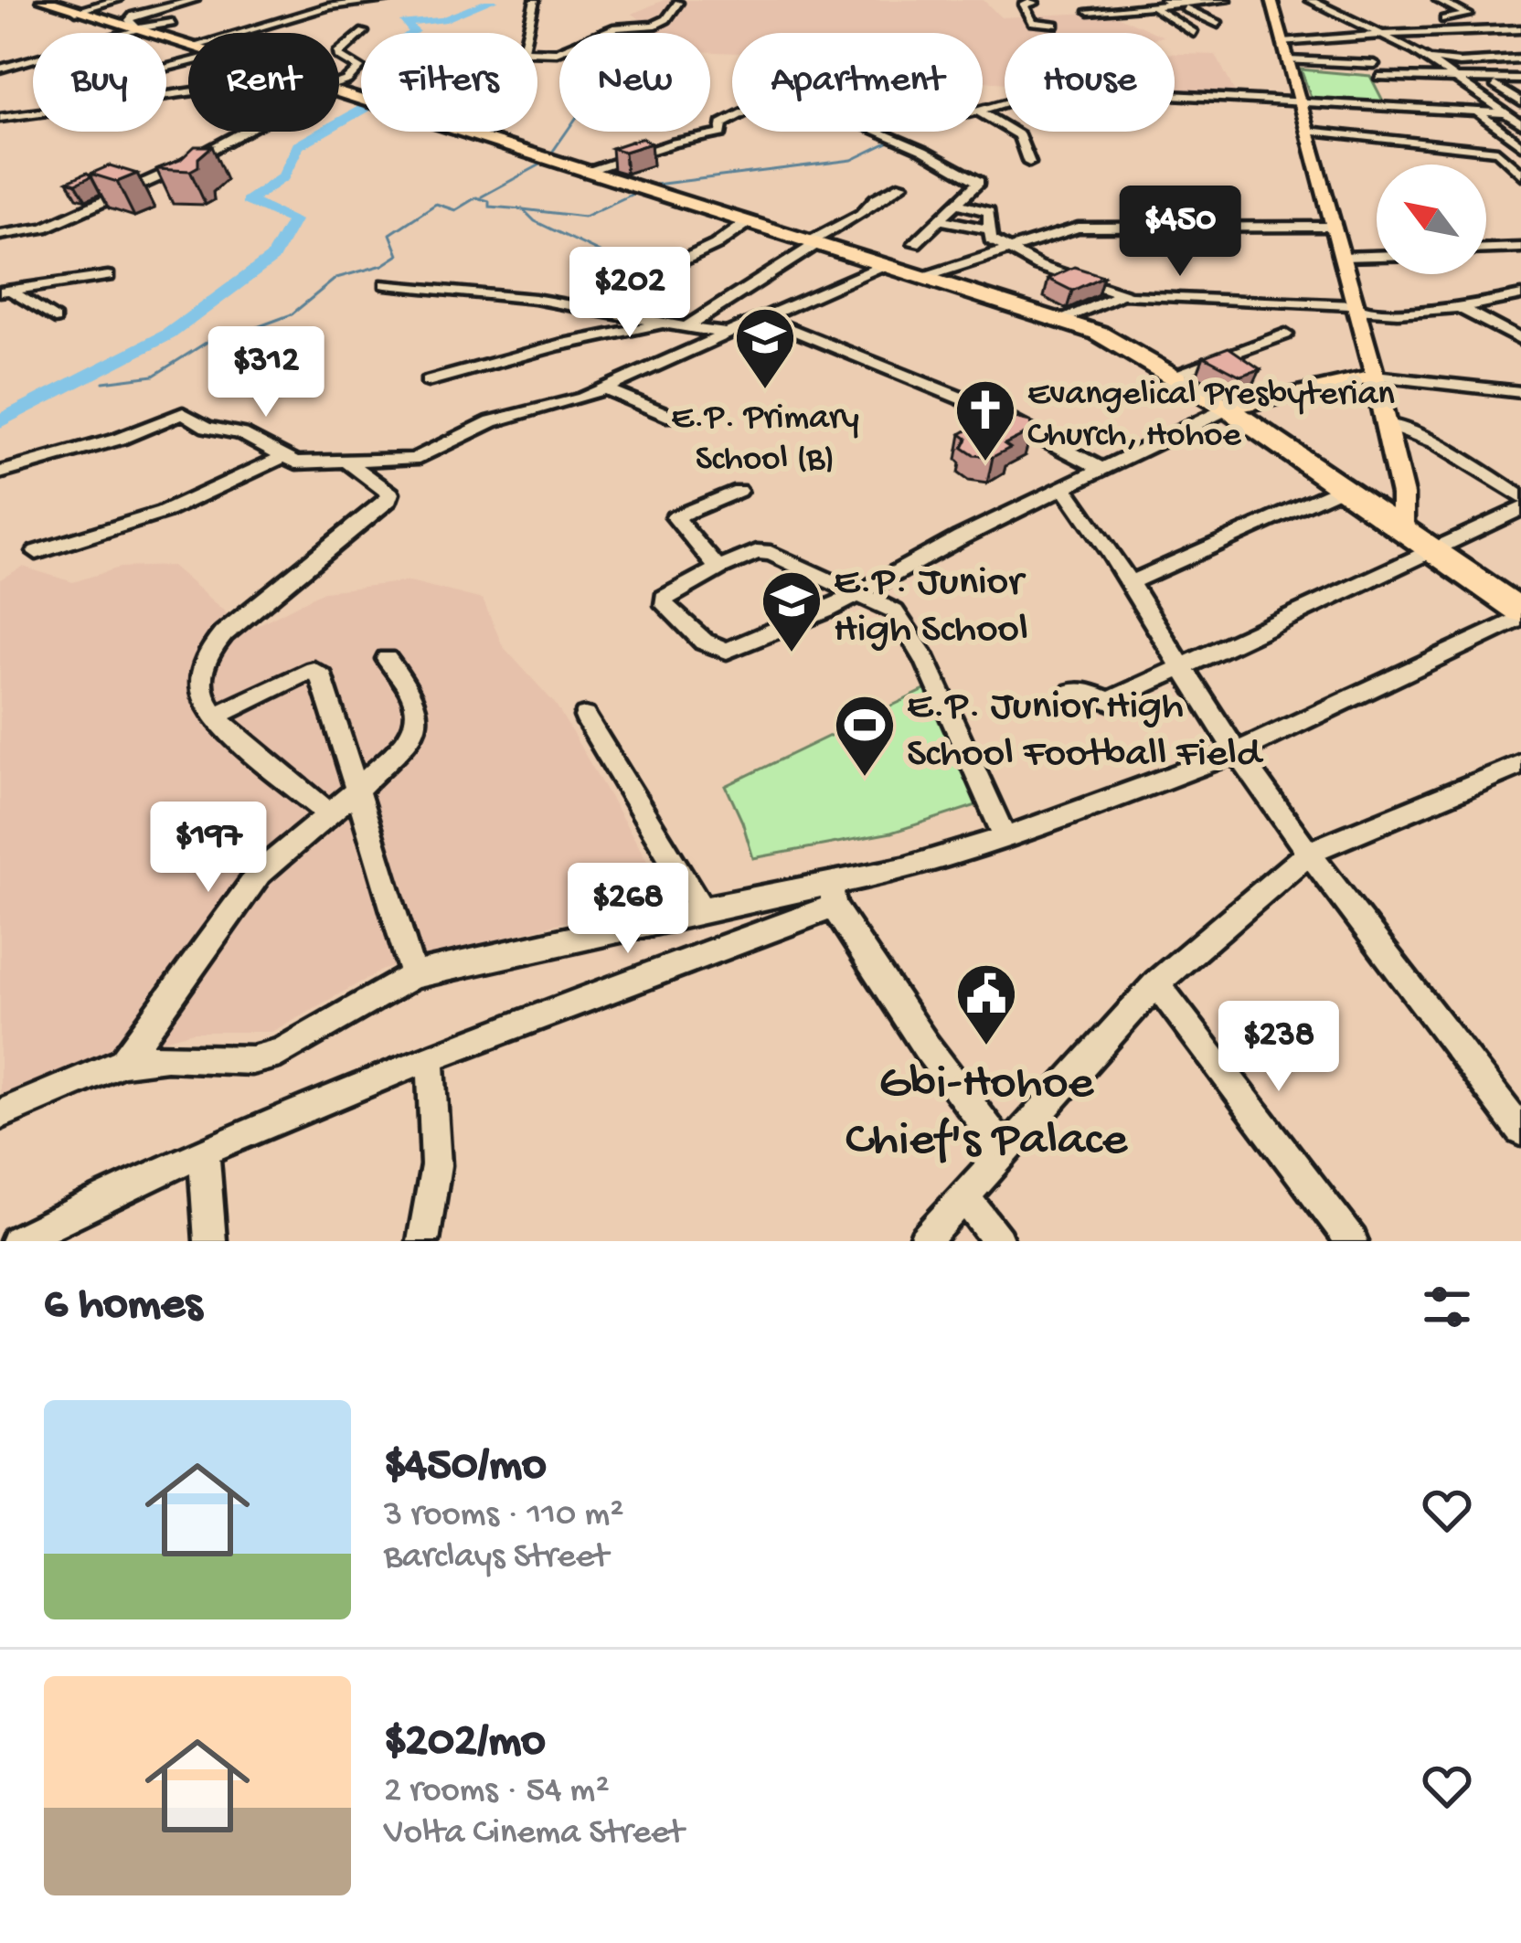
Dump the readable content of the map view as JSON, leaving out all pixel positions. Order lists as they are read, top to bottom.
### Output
{
  "places": {
    "school or university": ["E.P. Primary School (B)", "E.P. Junior High School"],
    "church": ["Evangelical Presbyterian Church, Hohoe"],
    "sports": ["E.P. Junior High School Football Field"],
    "public building": ["Gbi-Hohoe Chief's Palace"]
  },
  "north": "top left",
  "page": {
    "chip": [
      "Buy",
      "Rent",
      "Filters",
      "New",
      "Apartment",
      "House"
    ],
    "price": [
      "$450",
      "$202",
      "$312",
      "$197",
      "$268",
      "$238"
    ],
    "heading": "6 homes",
    "list": [
      {
        "name": "$450/mo",
        "note": "3 rooms · 110 m² · Barclays Street"
      },
      {
        "name": "$202/mo",
        "note": "2 rooms · 54 m² · Volta Cinema Street"
      }
    ]
  }
}
